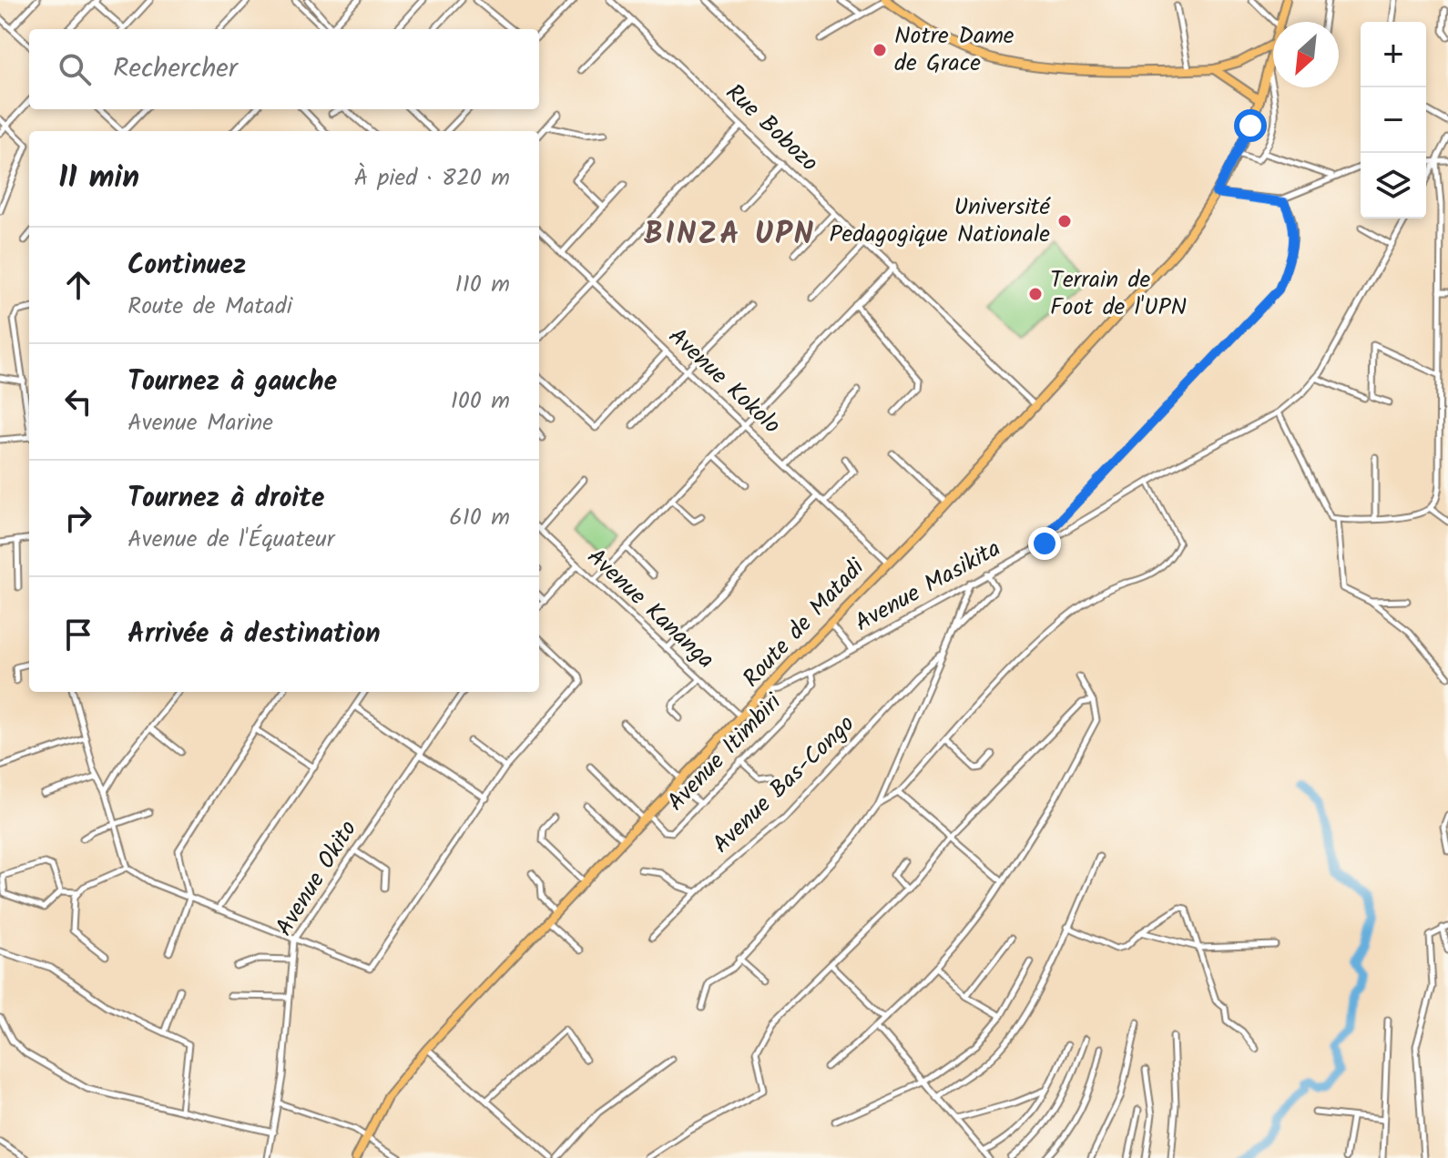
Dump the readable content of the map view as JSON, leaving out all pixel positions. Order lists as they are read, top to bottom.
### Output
{
  "streets": {
    "main road": ["Route de Matadi"],
    "street": [
      "Rue Bobozo",
      "Avenue Kokolo",
      "Avenue Masikita",
      "Avenue Kananga",
      "Avenue Itimbiri",
      "Avenue Bas-Congo",
      "Avenue Okito"
    ]
  },
  "crossings": [
    ["Rue Bobozo", "Route de Matadi"],
    ["Avenue Kokolo", "Route de Matadi"],
    ["Avenue Masikita", "Route de Matadi"],
    ["Avenue Masikita", "Avenue Itimbiri"],
    ["Avenue Kananga", "Route de Matadi"],
    ["Route de Matadi", "Avenue Itimbiri"]
  ],
  "districts": ["BINZA UPN"],
  "places": ["Notre Dame de Grace", "Université Pedagogique Nationale", "Terrain de Foot de l'UPN"],
  "north": "bottom left",
  "page": {
    "map_buttons": ["+", "−"],
    "search": "Rechercher",
    "heading": ["11 min", "À pied · 820 m"],
    "list": [
      ["Continuez", "Route de Matadi", "110 m"],
      ["Tournez à gauche", "Avenue Marine", "100 m"],
      ["Tournez à droite", "Avenue de l'Équateur", "610 m"],
      "Arrivée à destination"
    ]
  }
}
